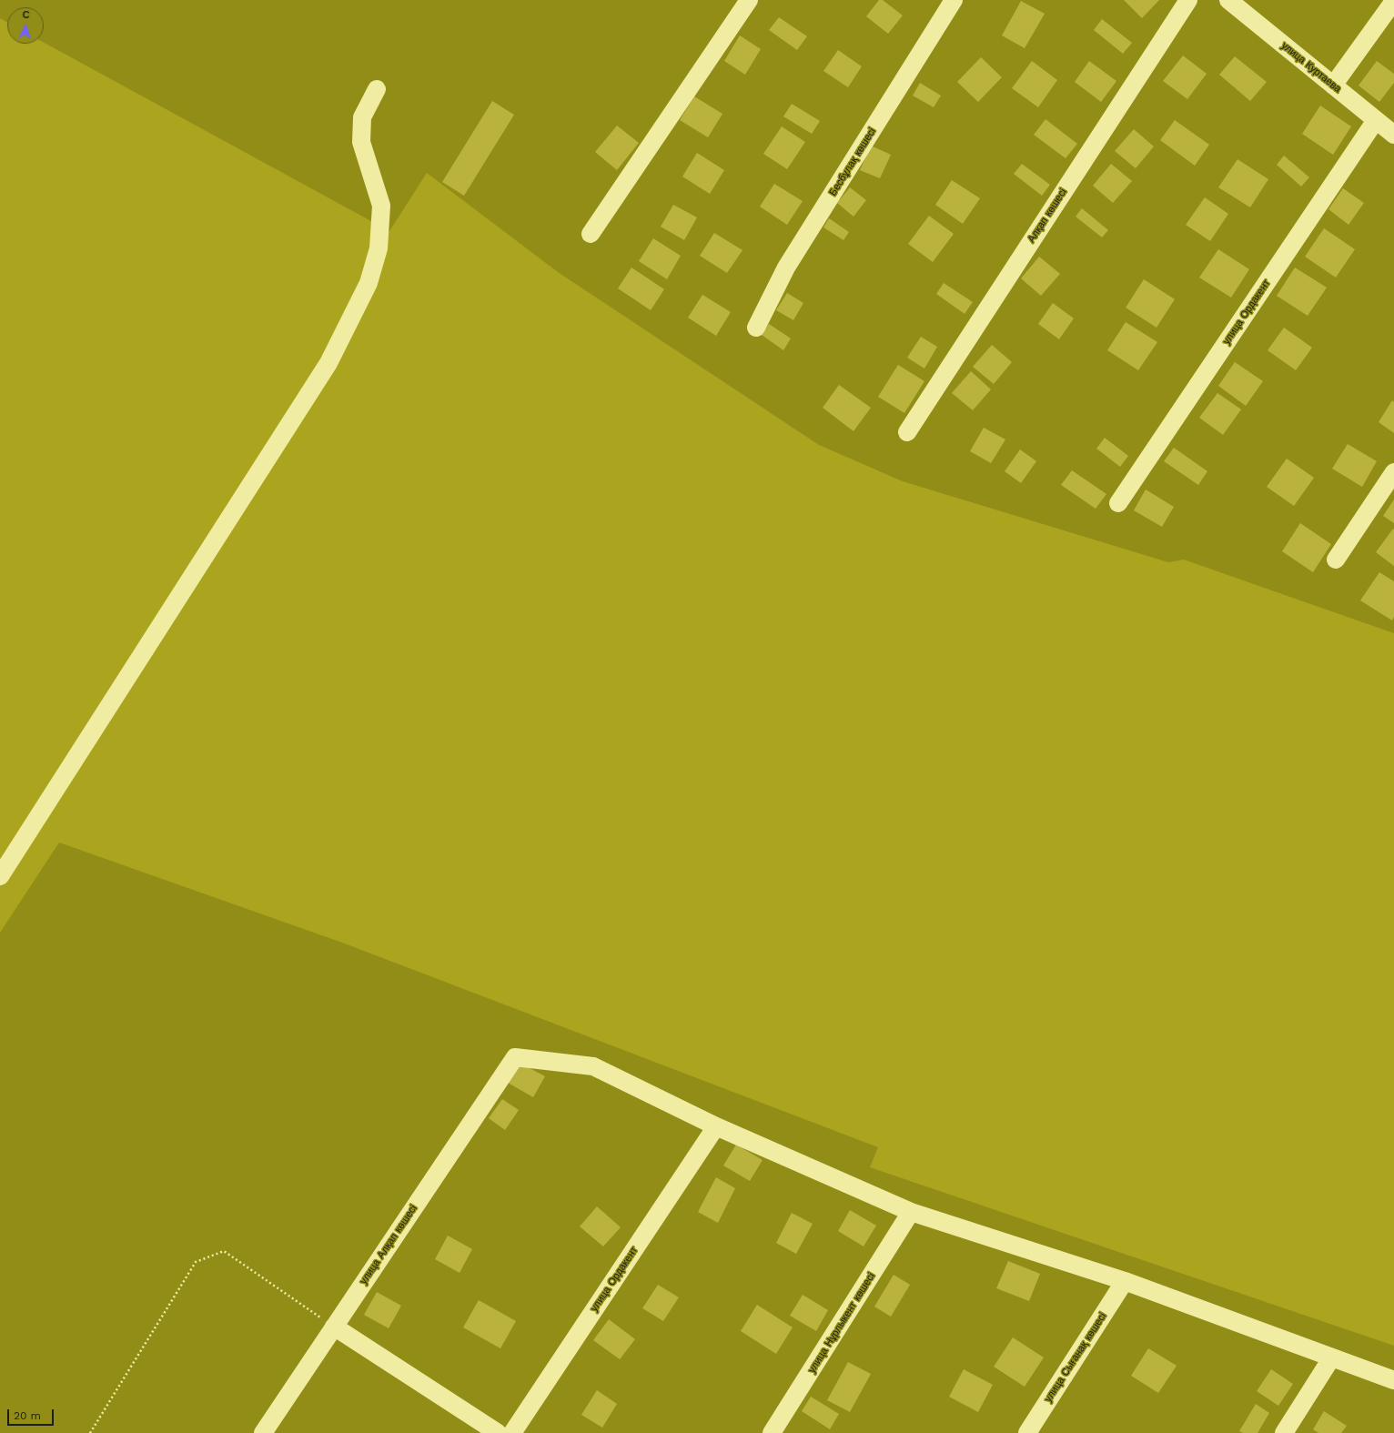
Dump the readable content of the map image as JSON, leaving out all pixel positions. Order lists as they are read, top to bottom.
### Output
{
  "streets": {
    "street": [
      "улица Куртаева",
      "Бесбұлақ көшесі",
      "Алқап көшесі",
      "улица Ордакент",
      "улица Алқап көшесі",
      "улица Нұрлыкент көшесі",
      "улица Сығанақ көшесі"
    ]
  },
  "crossings": [
    ["улица Куртаева", "улица Ордакент"],
    ["улица Ордакент", "улица Алқап көшесі"]
  ],
  "scale_bar": "20 m",
  "north": "top"
}
